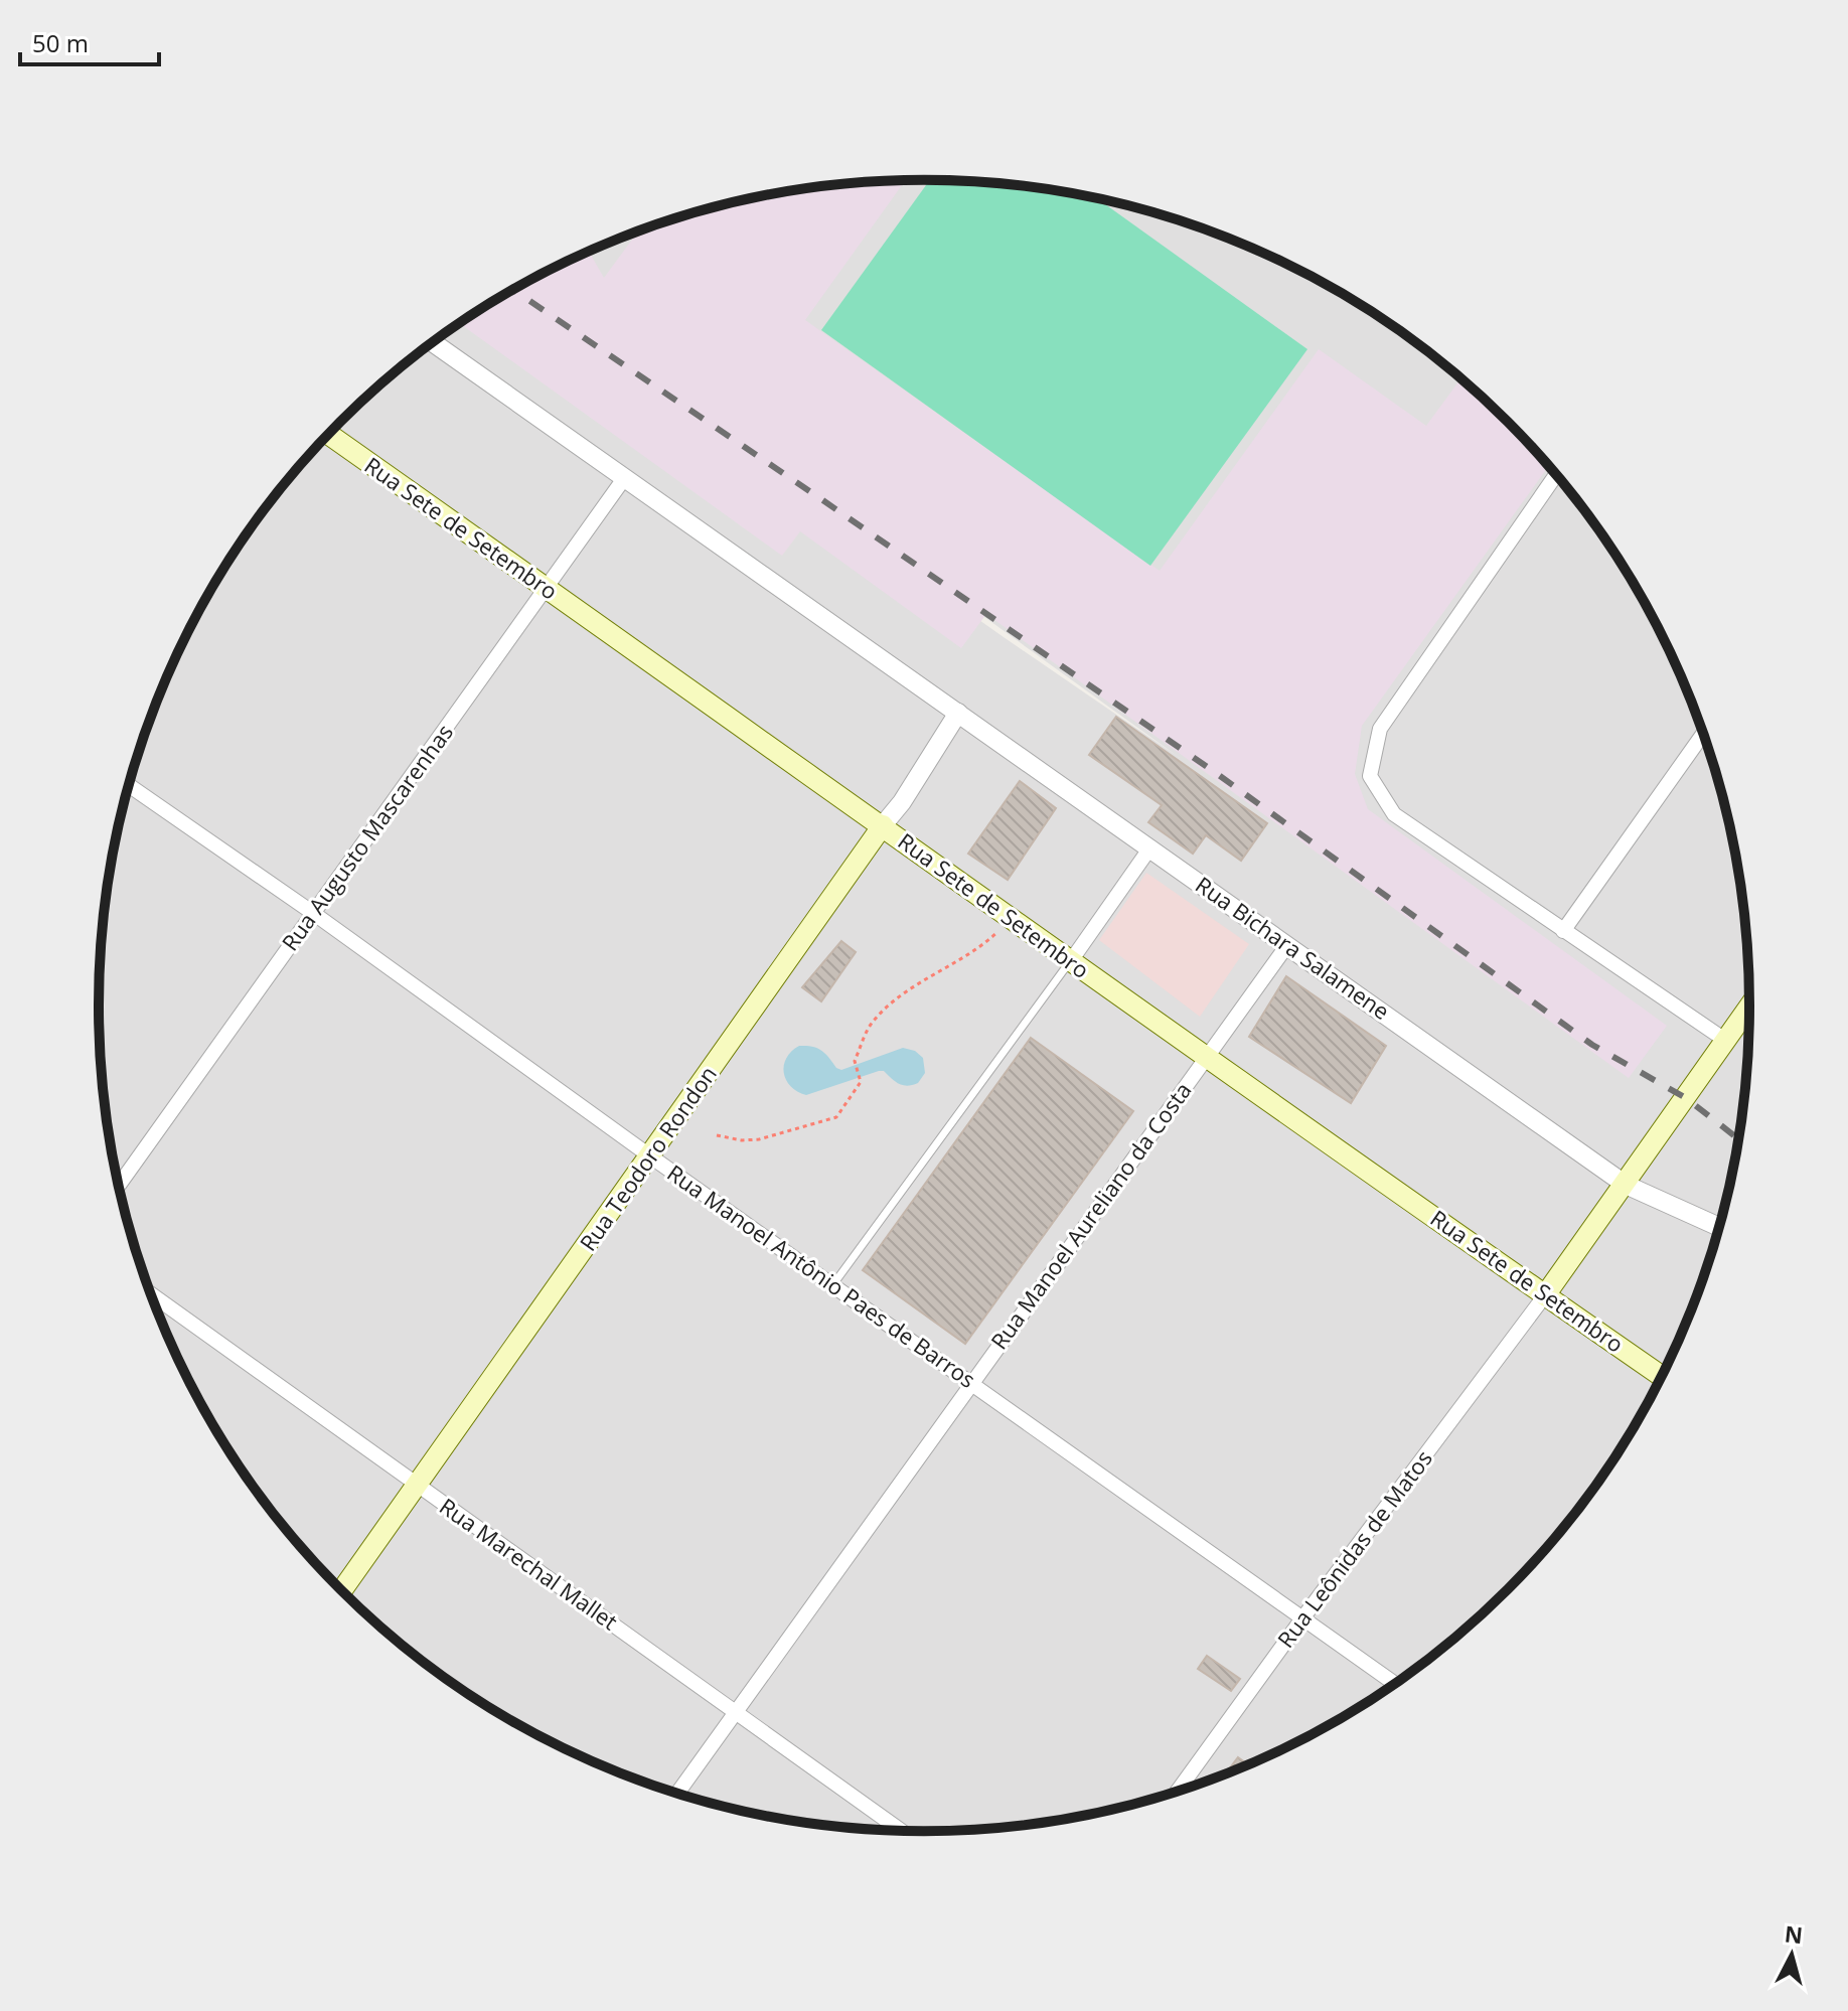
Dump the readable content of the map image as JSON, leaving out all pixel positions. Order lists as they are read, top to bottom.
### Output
{
  "streets": {
    "main road": ["Rua Sete de Setembro", "Rua Teodoro Rondon"],
    "street": [
      "Rua Augusto Mascarenhas",
      "Rua Bichara Salamene",
      "Rua Manoel Aureliano da Costa",
      "Rua Manoel Antônio Paes de Barros",
      "Rua Leônidas de Matos",
      "Rua Marechal Mallet"
    ]
  },
  "crossings": [
    ["Rua Sete de Setembro", "Rua Augusto Mascarenhas"],
    ["Rua Sete de Setembro", "Rua Teodoro Rondon"],
    ["Rua Sete de Setembro", "Rua Manoel Aureliano da Costa"],
    ["Rua Sete de Setembro", "Rua Leônidas de Matos"],
    ["Rua Augusto Mascarenhas", "Rua Bichara Salamene"],
    ["Rua Augusto Mascarenhas", "Rua Manoel Antônio Paes de Barros"],
    ["Rua Bichara Salamene", "Rua Teodoro Rondon"],
    ["Rua Bichara Salamene", "Rua Manoel Aureliano da Costa"],
    ["Rua Teodoro Rondon", "Rua Manoel Antônio Paes de Barros"],
    ["Rua Teodoro Rondon", "Rua Marechal Mallet"],
    ["Rua Manoel Aureliano da Costa", "Rua Manoel Antônio Paes de Barros"],
    ["Rua Manoel Aureliano da Costa", "Rua Marechal Mallet"],
    ["Rua Manoel Antônio Paes de Barros", "Rua Leônidas de Matos"]
  ],
  "scale_bar": "50 m",
  "north": "top"
}
